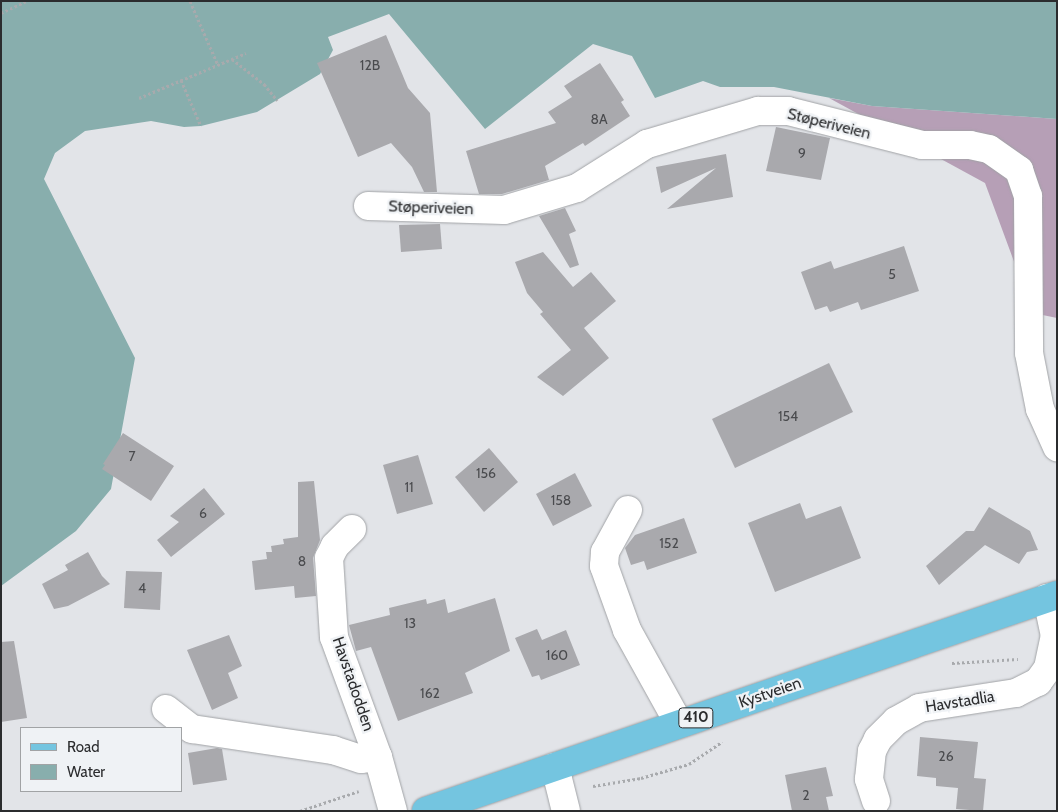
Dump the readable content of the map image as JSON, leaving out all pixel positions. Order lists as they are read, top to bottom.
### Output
{
  "streets": {
    "main road": ["Kystveien", "410"],
    "street": ["Støperiveien", "Havstadodden", "Havstadlia"]
  },
  "crossings": [
    ["Kystveien", "Havstadlia"]
  ],
  "house_numbers": [
    "12B",
    "8A",
    "9",
    "5",
    "154",
    "7",
    "156",
    "11",
    "158",
    "6",
    "152",
    "8",
    "4",
    "13",
    "160",
    "162",
    "26",
    "2"
  ],
  "legend": ["Road", "Water"]
}
